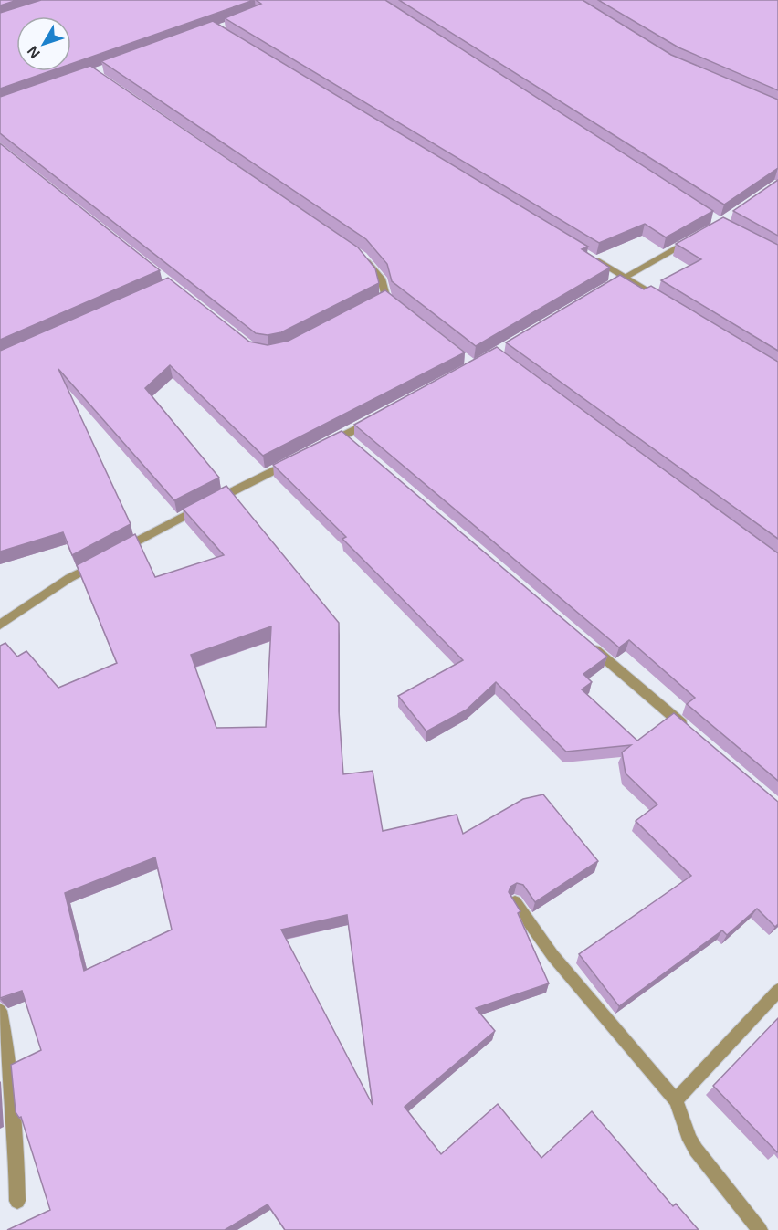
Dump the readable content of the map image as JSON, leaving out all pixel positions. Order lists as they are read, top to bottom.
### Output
{
  "north": "bottom left"
}
